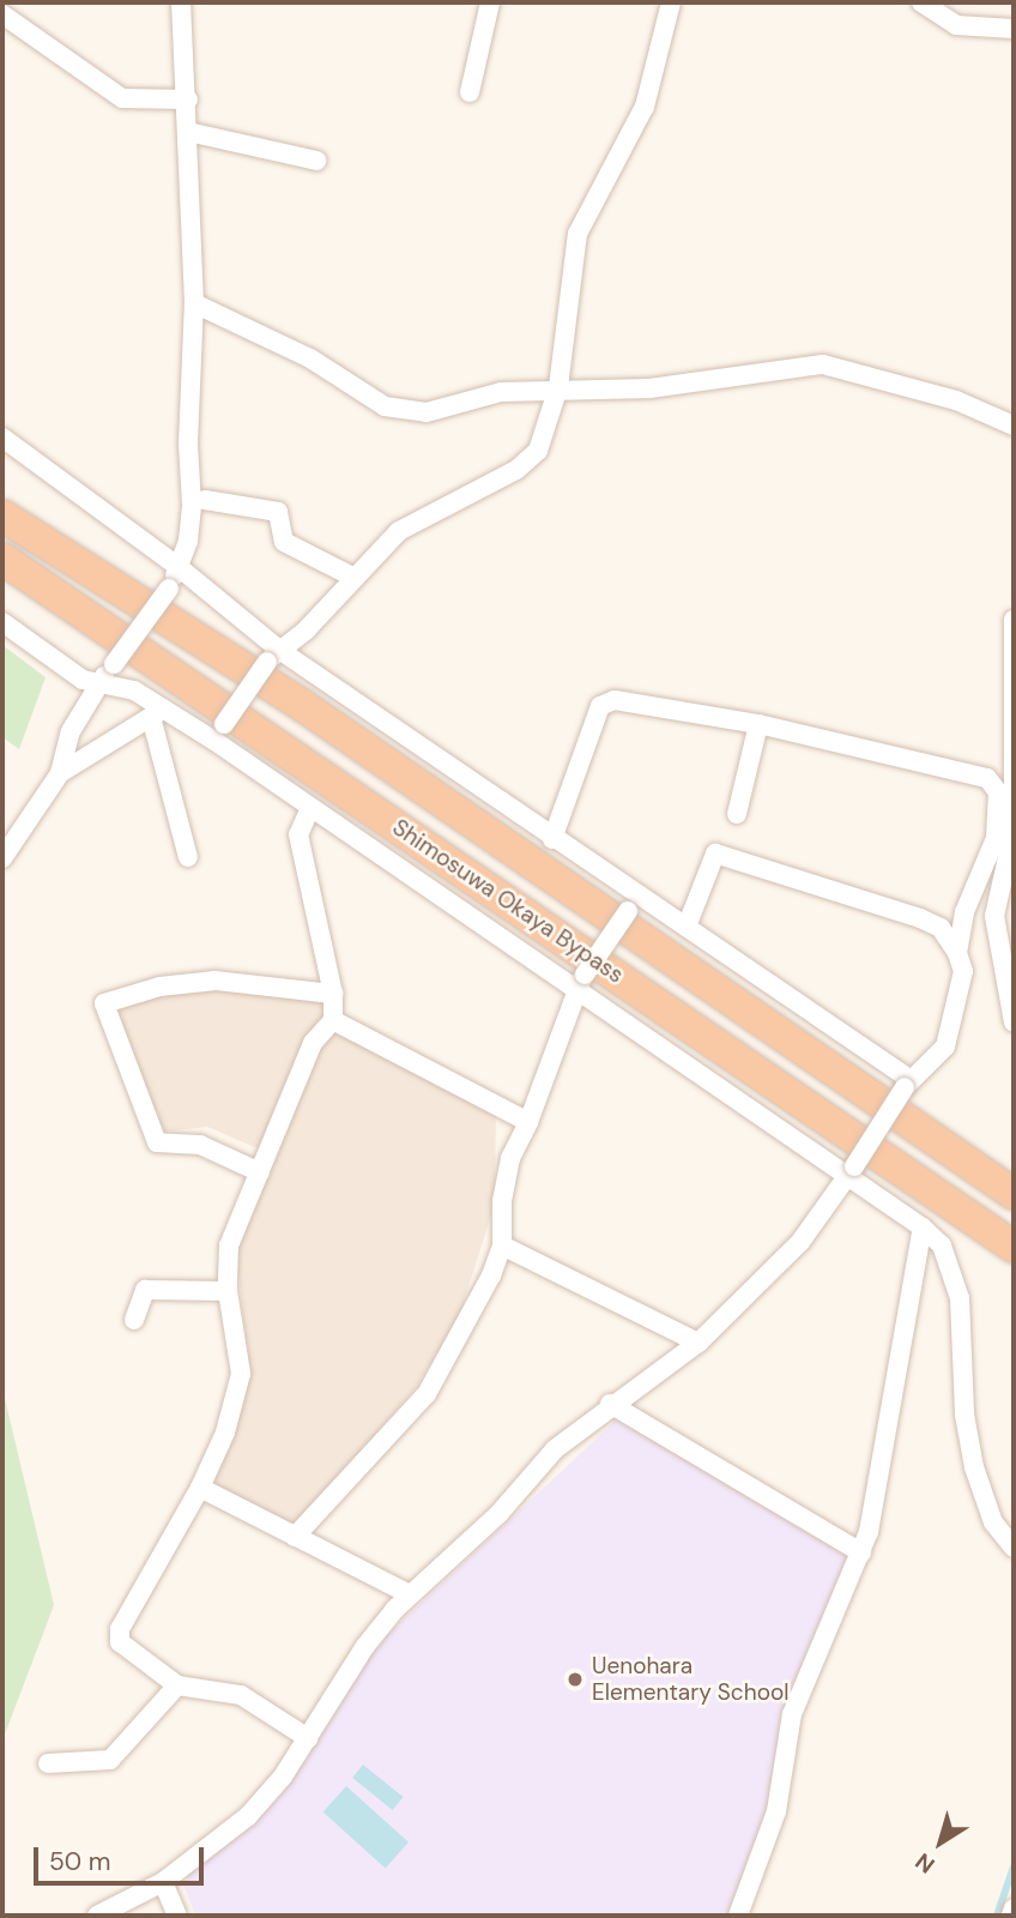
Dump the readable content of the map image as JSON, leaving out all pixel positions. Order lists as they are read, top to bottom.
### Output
{
  "streets": {
    "highway": ["Shimosuwa Okaya Bypass"]
  },
  "places": ["Uenohara Elementary School"],
  "scale_bar": "50 m",
  "north": "bottom left"
}
